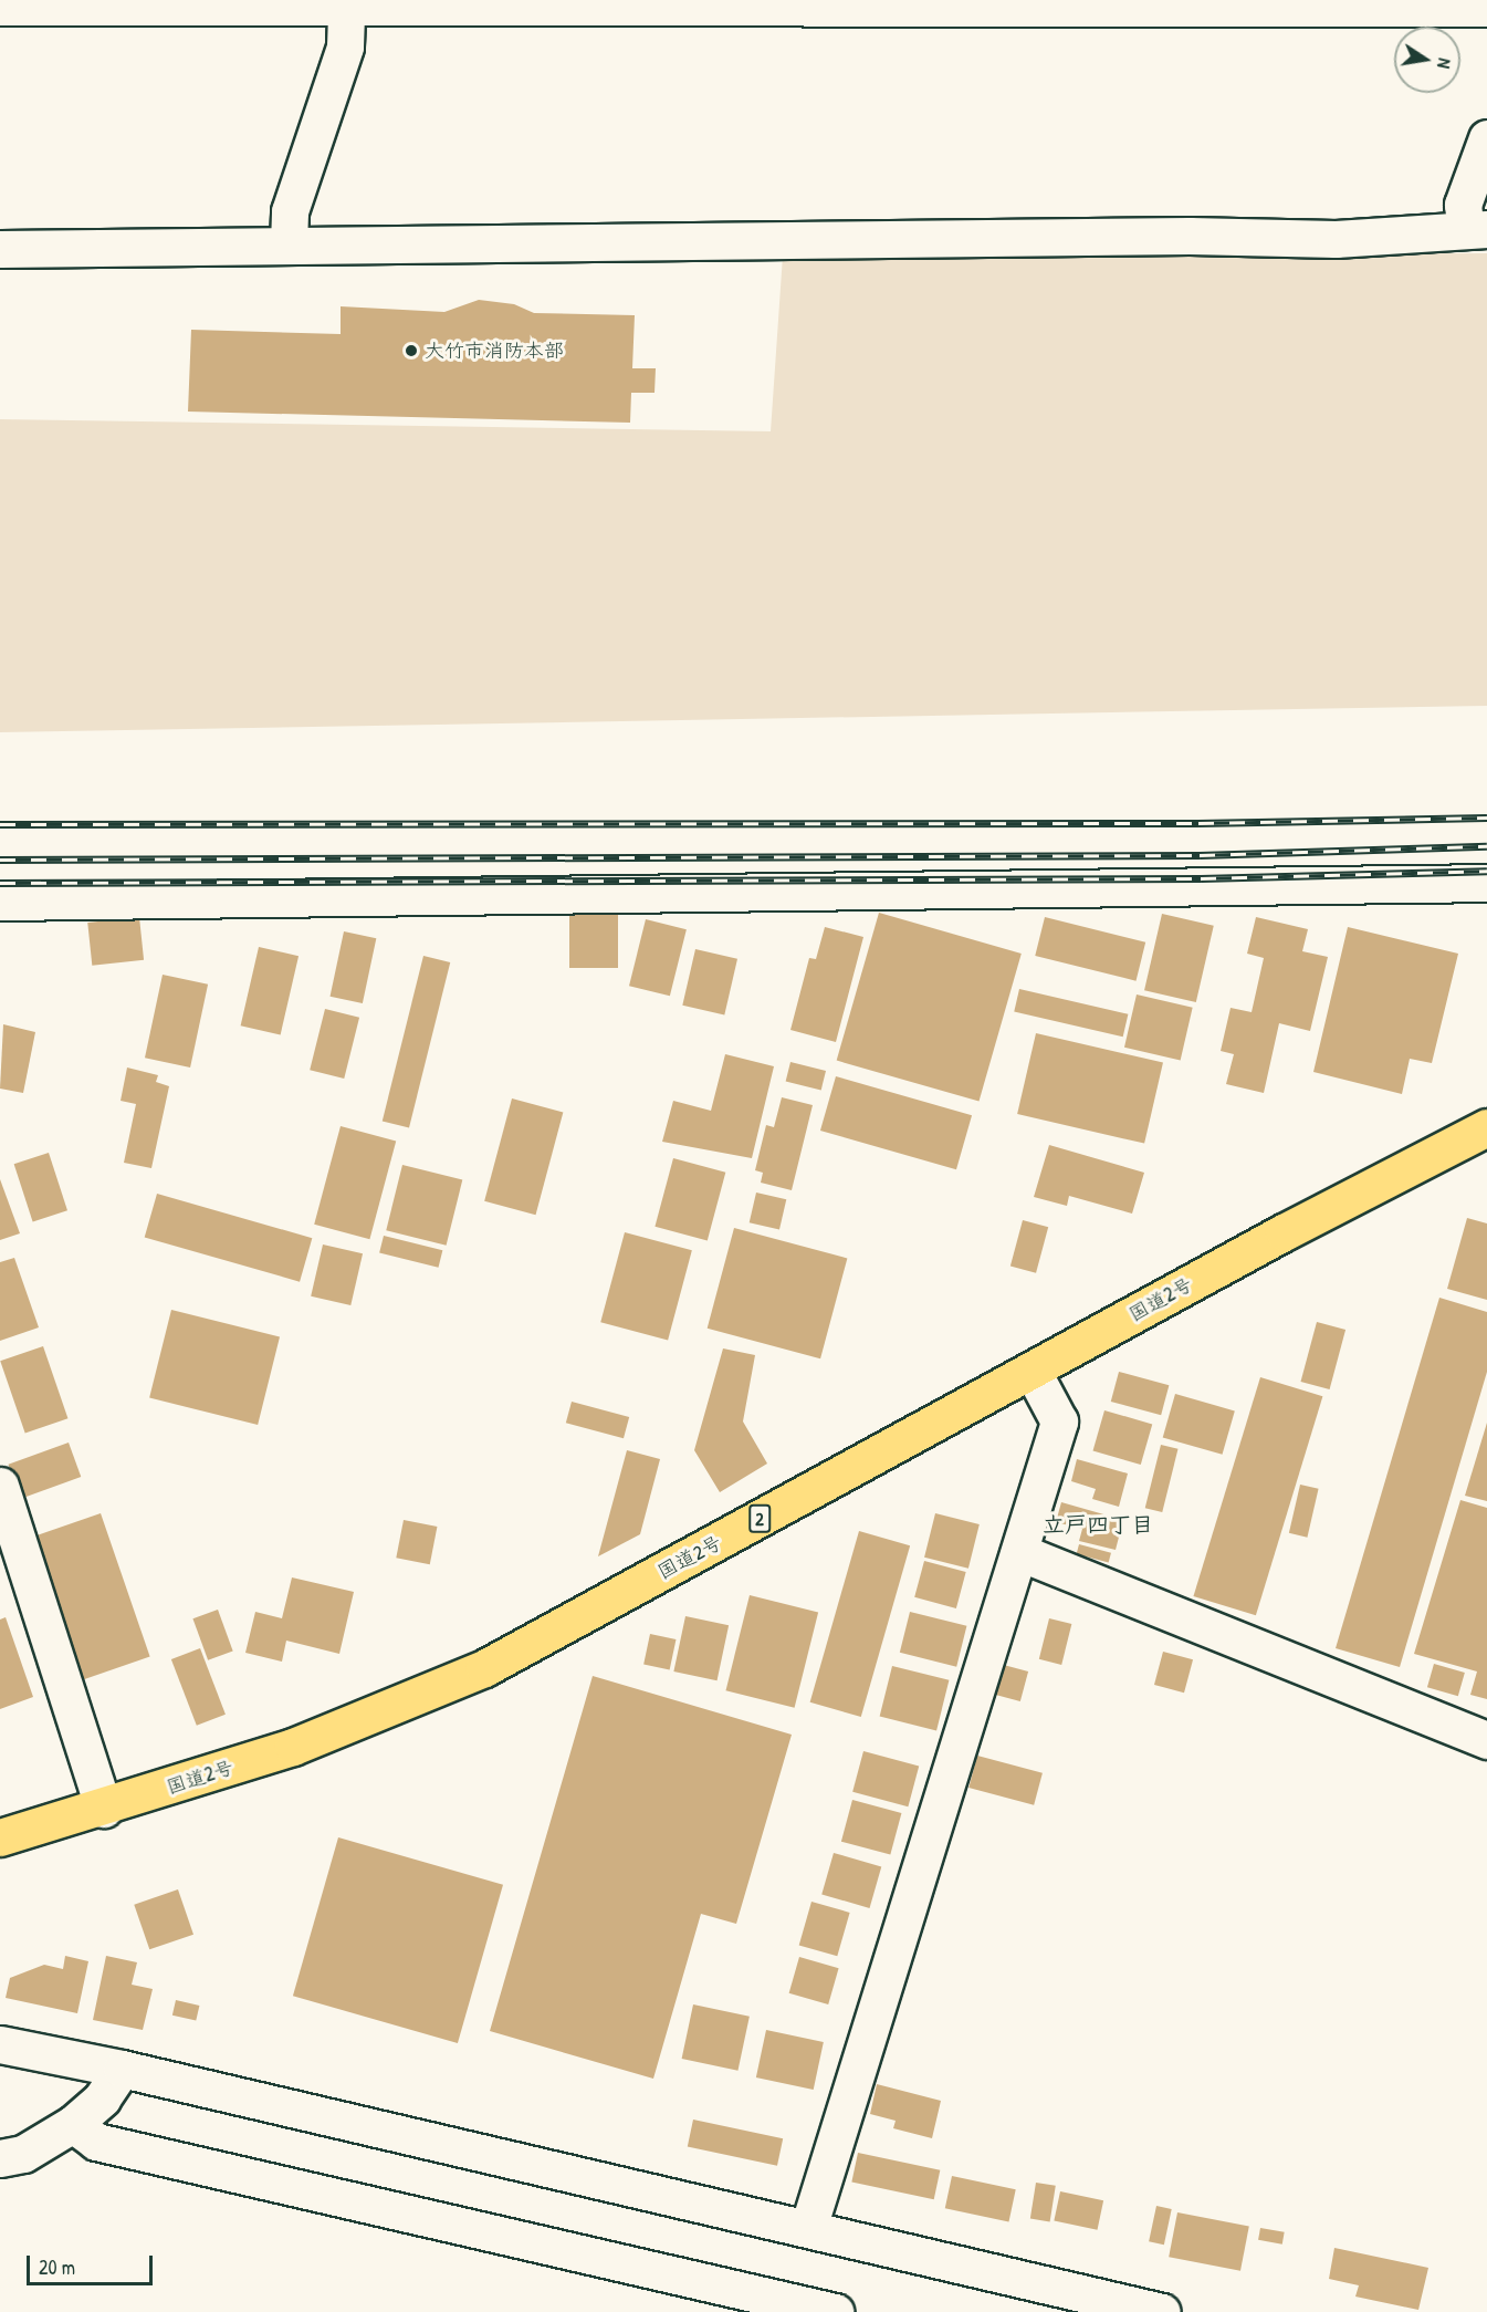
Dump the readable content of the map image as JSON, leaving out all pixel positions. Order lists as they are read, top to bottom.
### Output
{
  "streets": {
    "highway": ["国道2号", "2"]
  },
  "districts": ["立戸四丁目"],
  "places": ["大竹市消防本部"],
  "scale_bar": "20 m",
  "north": "right"
}
